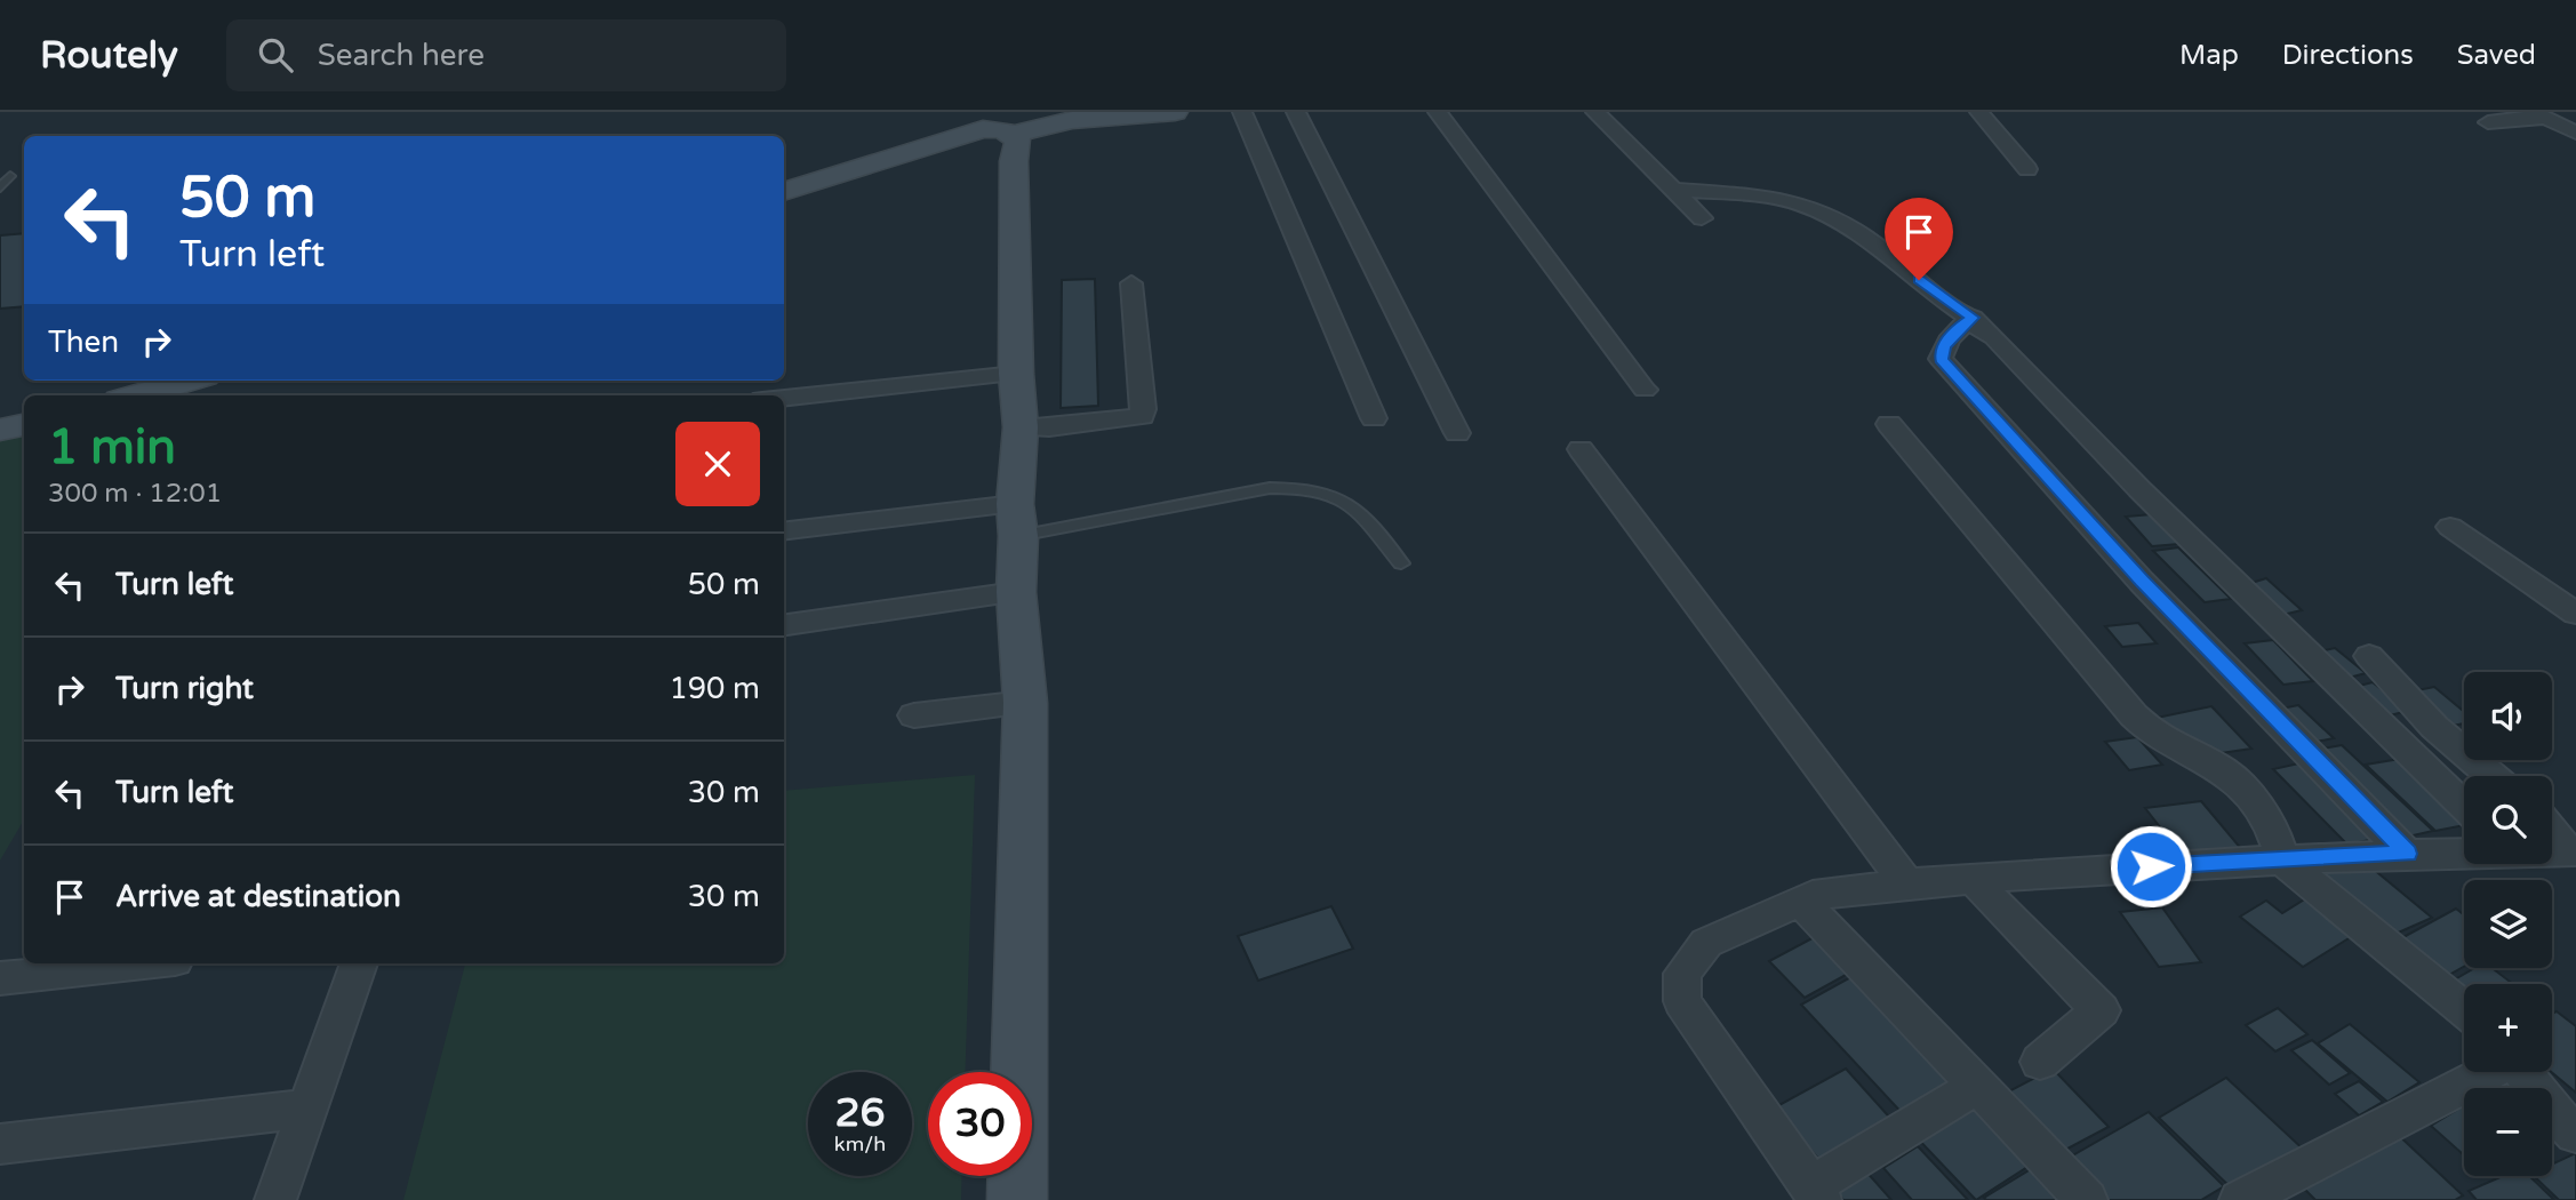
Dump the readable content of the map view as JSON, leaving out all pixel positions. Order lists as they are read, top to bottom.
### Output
{
  "page": {
    "header": "Routely",
    "search": "Search here",
    "nav": ["Map", "Directions", "Saved"],
    "turn": ["50 m", "Turn left"],
    "then": "Then",
    "heading": ["1 min", "300 m · 12:01"],
    "list": [
      {
        "name": "Turn left",
        "value": "50 m"
      },
      {
        "name": "Turn right",
        "value": "190 m"
      },
      {
        "name": "Turn left",
        "value": "30 m"
      },
      {
        "name": "Arrive at destination",
        "value": "30 m"
      }
    ],
    "map_buttons": ["+", "−"],
    "speed": "26 km/h",
    "limit": "30"
  }
}
